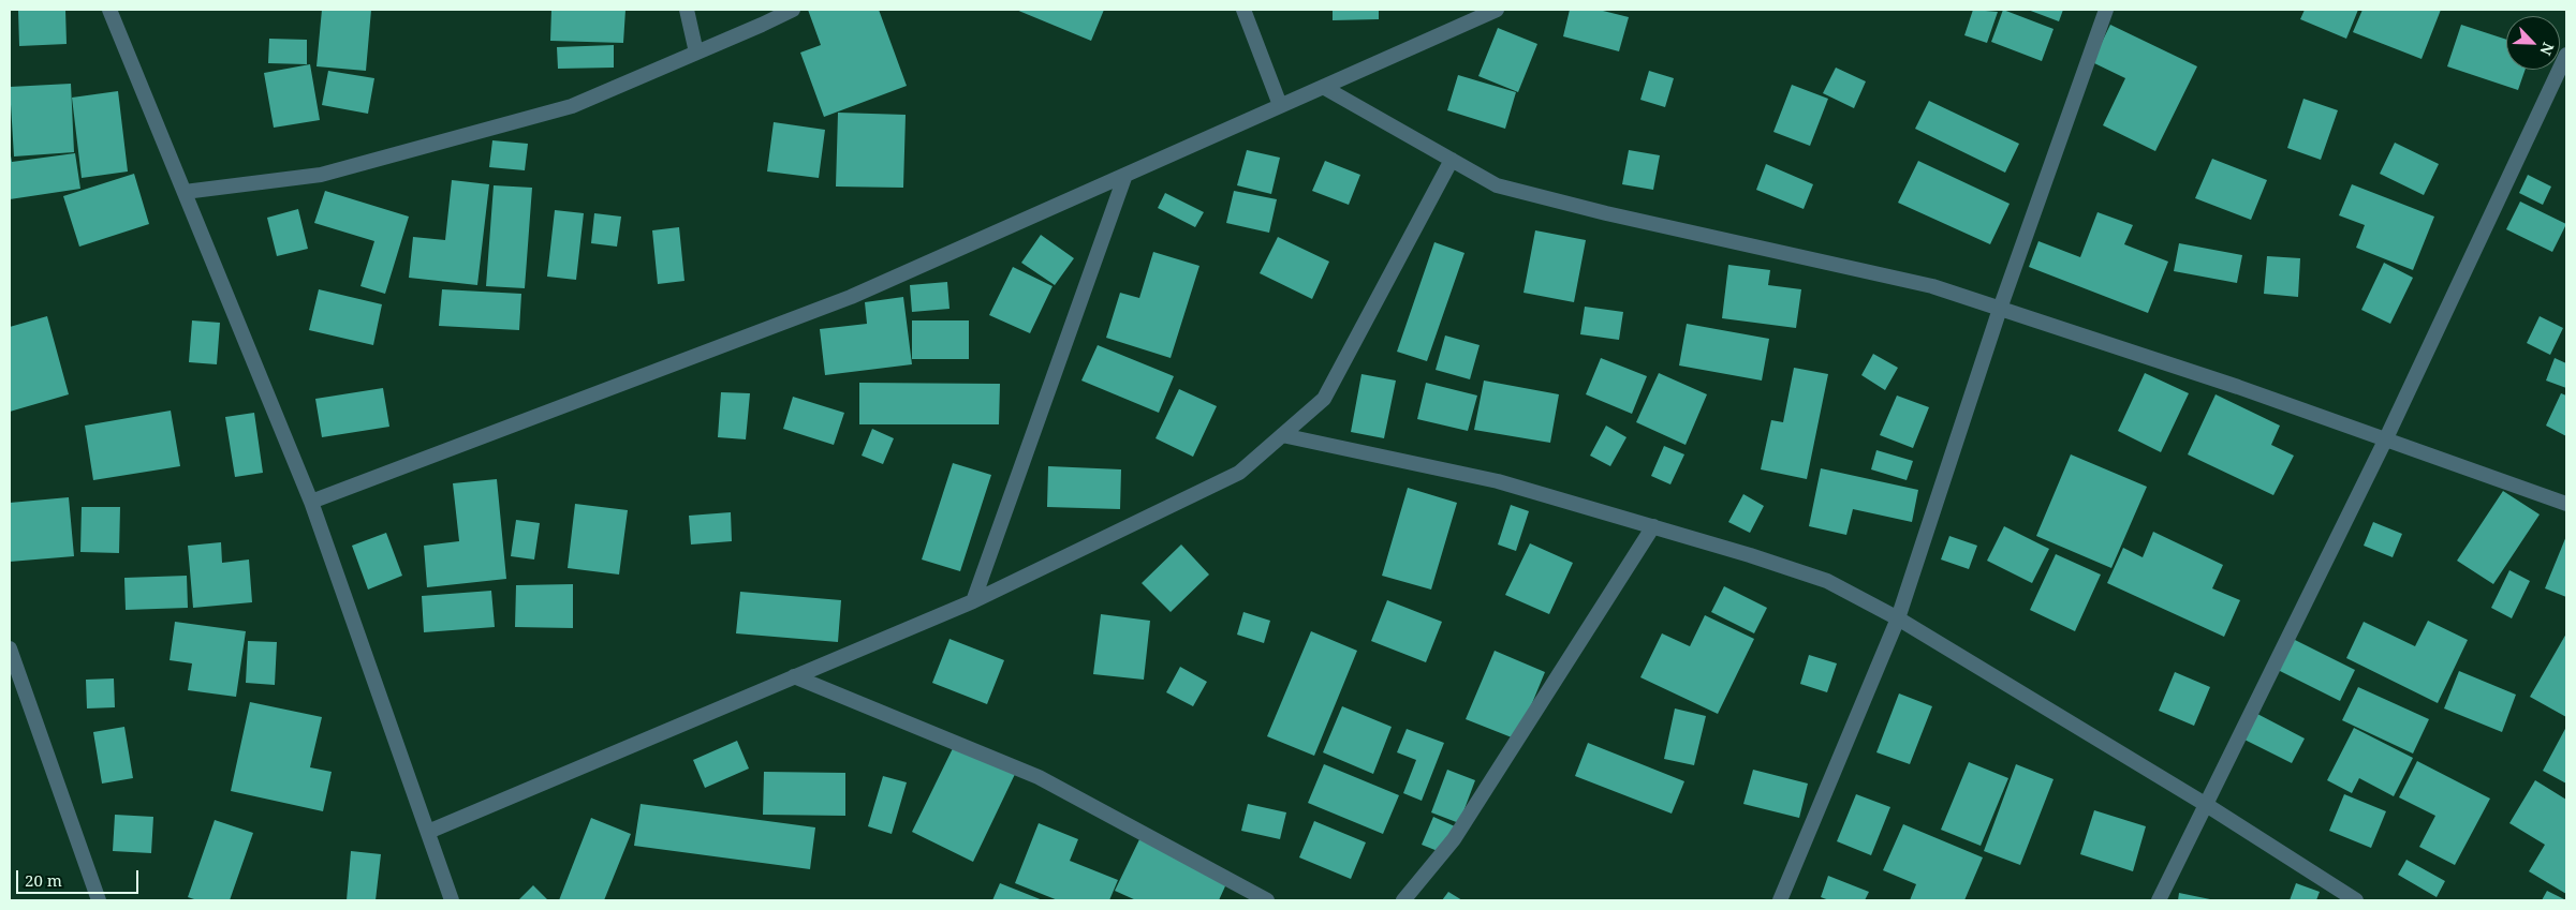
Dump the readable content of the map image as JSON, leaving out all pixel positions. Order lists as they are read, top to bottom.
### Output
{
  "scale_bar": "20 m",
  "north": "bottom right"
}
